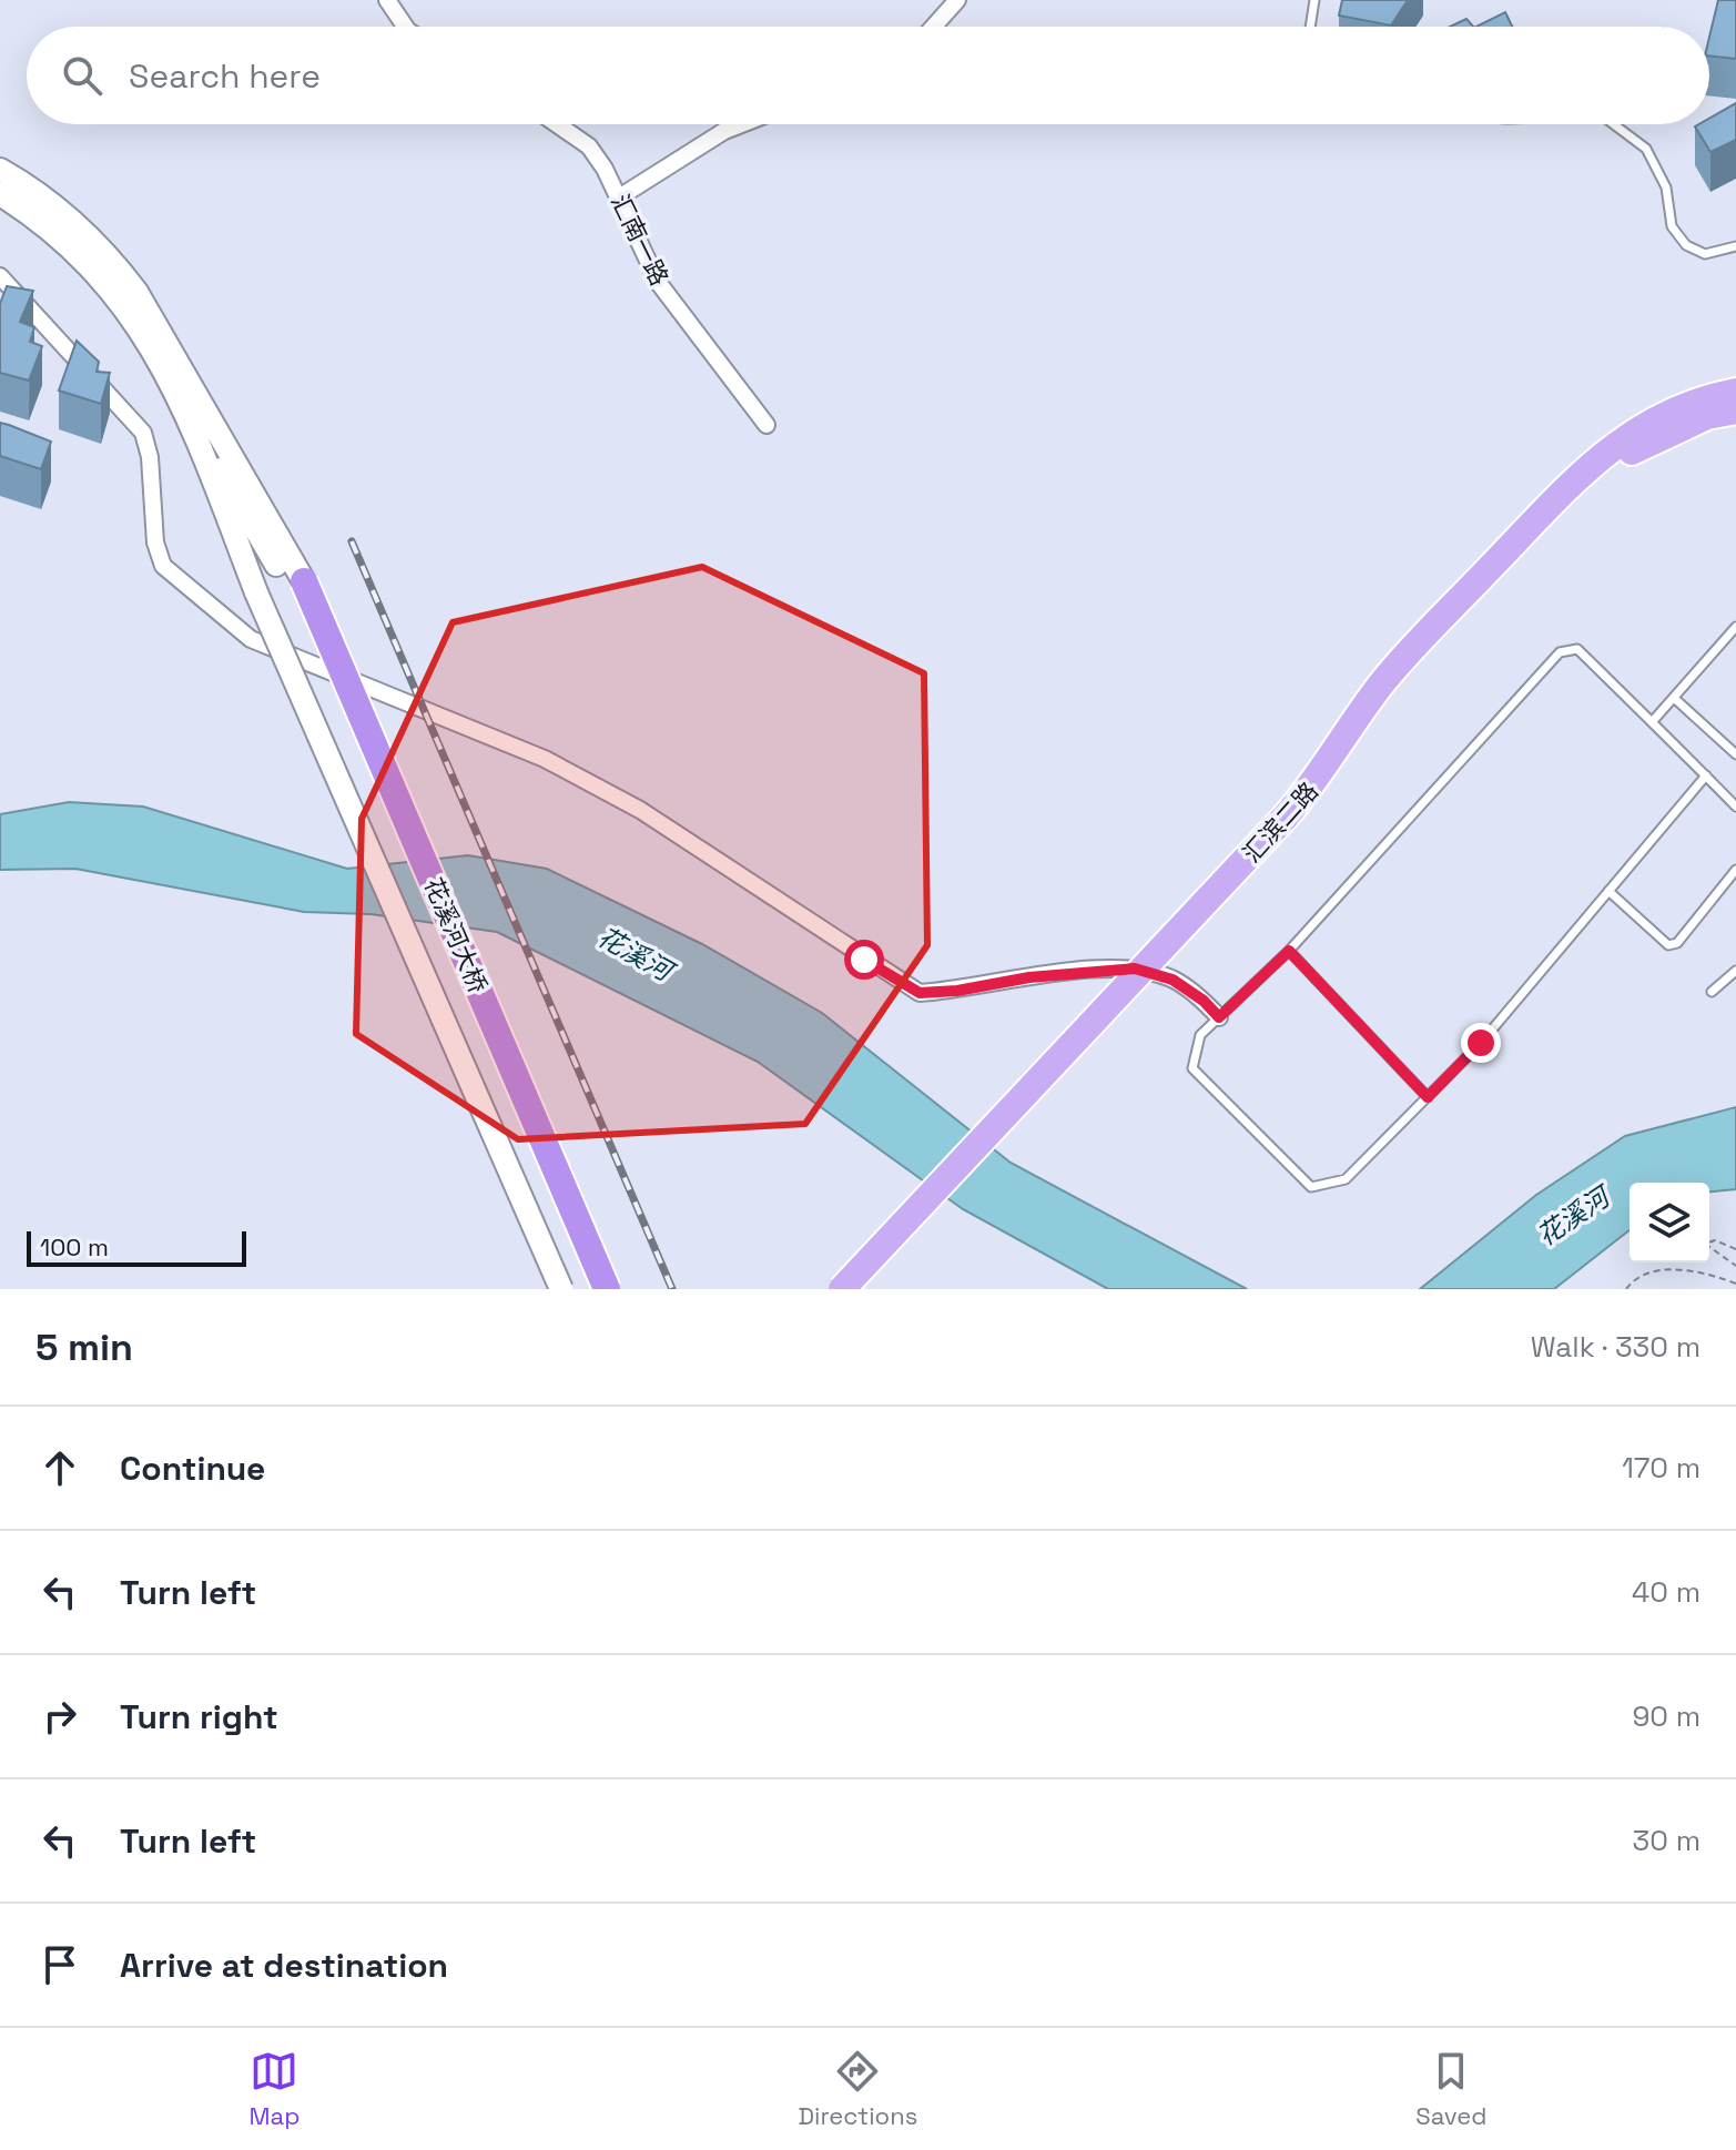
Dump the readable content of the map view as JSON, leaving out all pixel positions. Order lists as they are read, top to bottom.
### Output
{
  "streets": {
    "highway": ["花溪河大桥"],
    "main road": ["汇滨二路"],
    "street": ["汇南一路"]
  },
  "water": ["花溪河"],
  "scale_bar": "100 m",
  "page": {
    "search": "Search here",
    "scale": "100 m",
    "heading": ["5 min", "Walk · 330 m"],
    "list": [
      ["Continue", "170 m"],
      ["Turn left", "40 m"],
      ["Turn right", "90 m"],
      ["Turn left", "30 m"],
      "Arrive at destination"
    ],
    "nav": ["Map", "Directions", "Saved"]
  }
}
